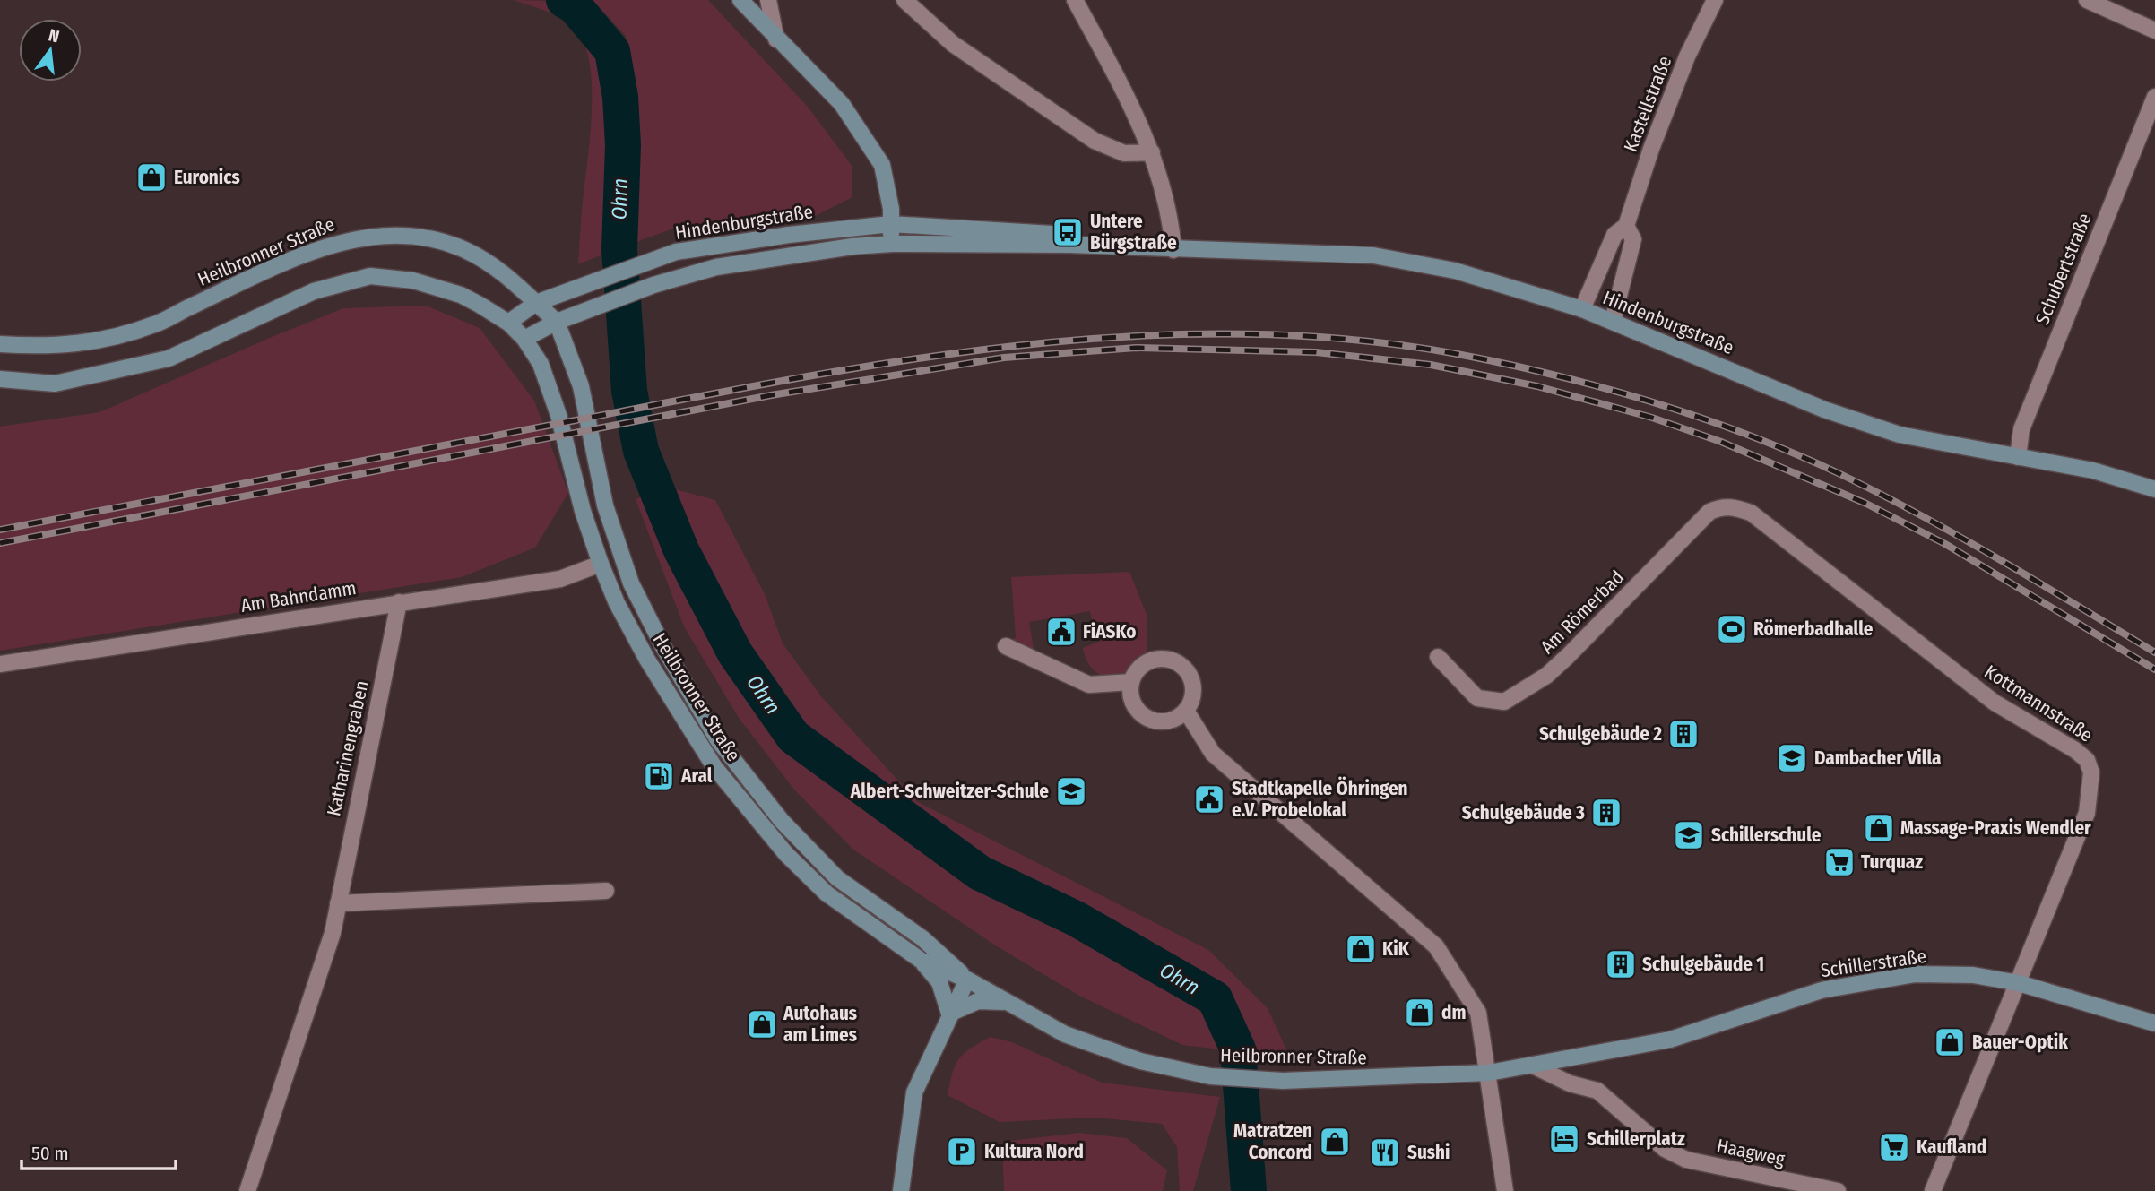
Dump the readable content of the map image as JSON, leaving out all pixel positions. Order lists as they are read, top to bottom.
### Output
{
  "streets": {
    "main road": ["Hindenburgstraße", "Heilbronner Straße", "Schillerstraße"],
    "street": [
      "Kastellstraße",
      "Schubertstraße",
      "Am Bahndamm",
      "Am Römerbad",
      "Kottmannstraße",
      "Katharinengraben",
      "Haagweg"
    ]
  },
  "crossings": [
    ["Kastellstraße", "Hindenburgstraße"],
    ["Hindenburgstraße", "Heilbronner Straße"],
    ["Hindenburgstraße", "Schubertstraße"],
    ["Heilbronner Straße", "Am Bahndamm"],
    ["Heilbronner Straße", "Schillerstraße"],
    ["Am Bahndamm", "Katharinengraben"],
    ["Am Römerbad", "Kottmannstraße"],
    ["Kottmannstraße", "Schillerstraße"],
    ["Schillerstraße", "Haagweg"]
  ],
  "water": ["Ohrn"],
  "places": {
    "shop": [
      "Euronics",
      "Massage-Praxis Wendler",
      "KiK",
      "dm",
      "Autohaus am Limes",
      "Bauer-Optik",
      "Matratzen Concord"
    ],
    "bus stop": ["Untere Bürgstraße"],
    "sports": ["Römerbadhalle"],
    "public building": ["FiASKo", "Stadtkapelle Öhringen e.V. Probelokal"],
    "building": ["Schulgebäude 2", "Schulgebäude 3", "Schulgebäude 1"],
    "school or university": ["Dambacher Villa", "Albert-Schweitzer-Schule", "Schillerschule"],
    "fuel station": ["Aral"],
    "supermarket": ["Turquaz", "Kaufland"],
    "hotel": ["Schillerplatz"],
    "parking": ["Kultura Nord"],
    "restaurant": ["Sushi"]
  },
  "scale_bar": "50 m",
  "north": "top"
}
